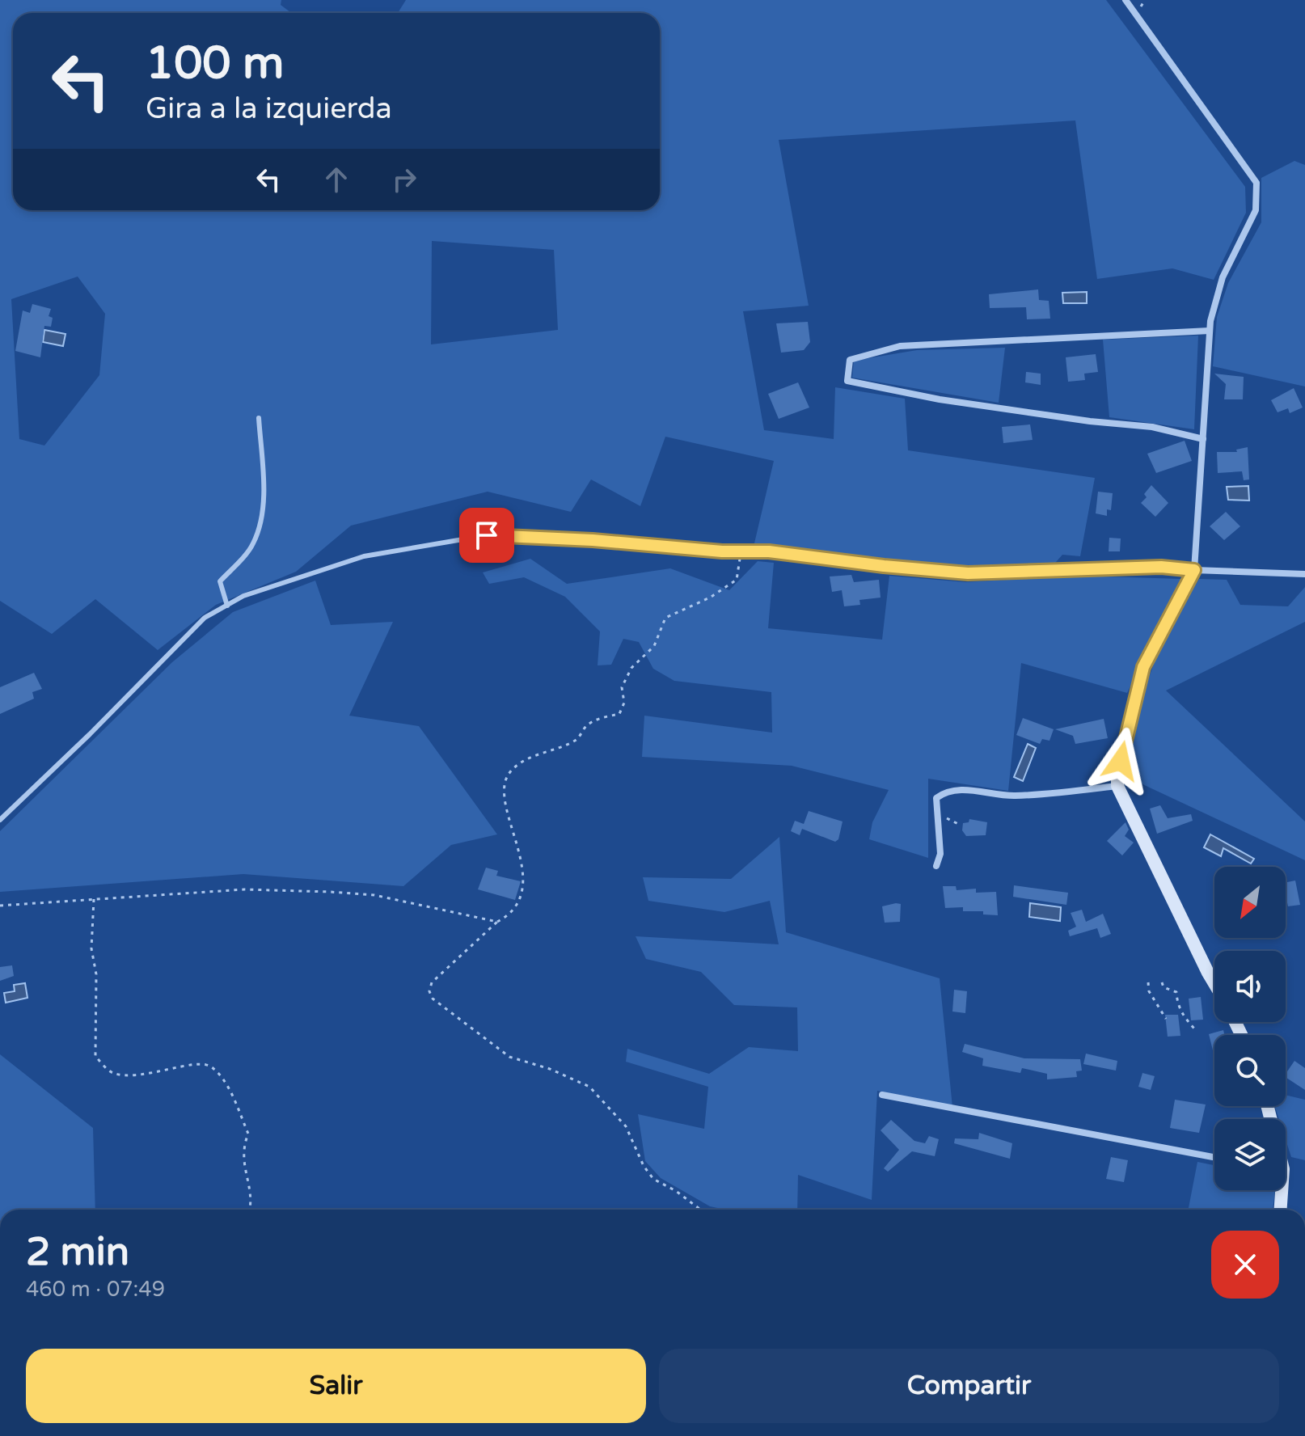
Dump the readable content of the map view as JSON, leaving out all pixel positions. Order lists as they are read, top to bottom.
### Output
{
  "north": "bottom left",
  "page": {
    "turn": ["100 m", "Gira a la izquierda"],
    "heading": ["2 min", "460 m · 07:49"],
    "buttons": ["Salir", "Compartir"]
  }
}
